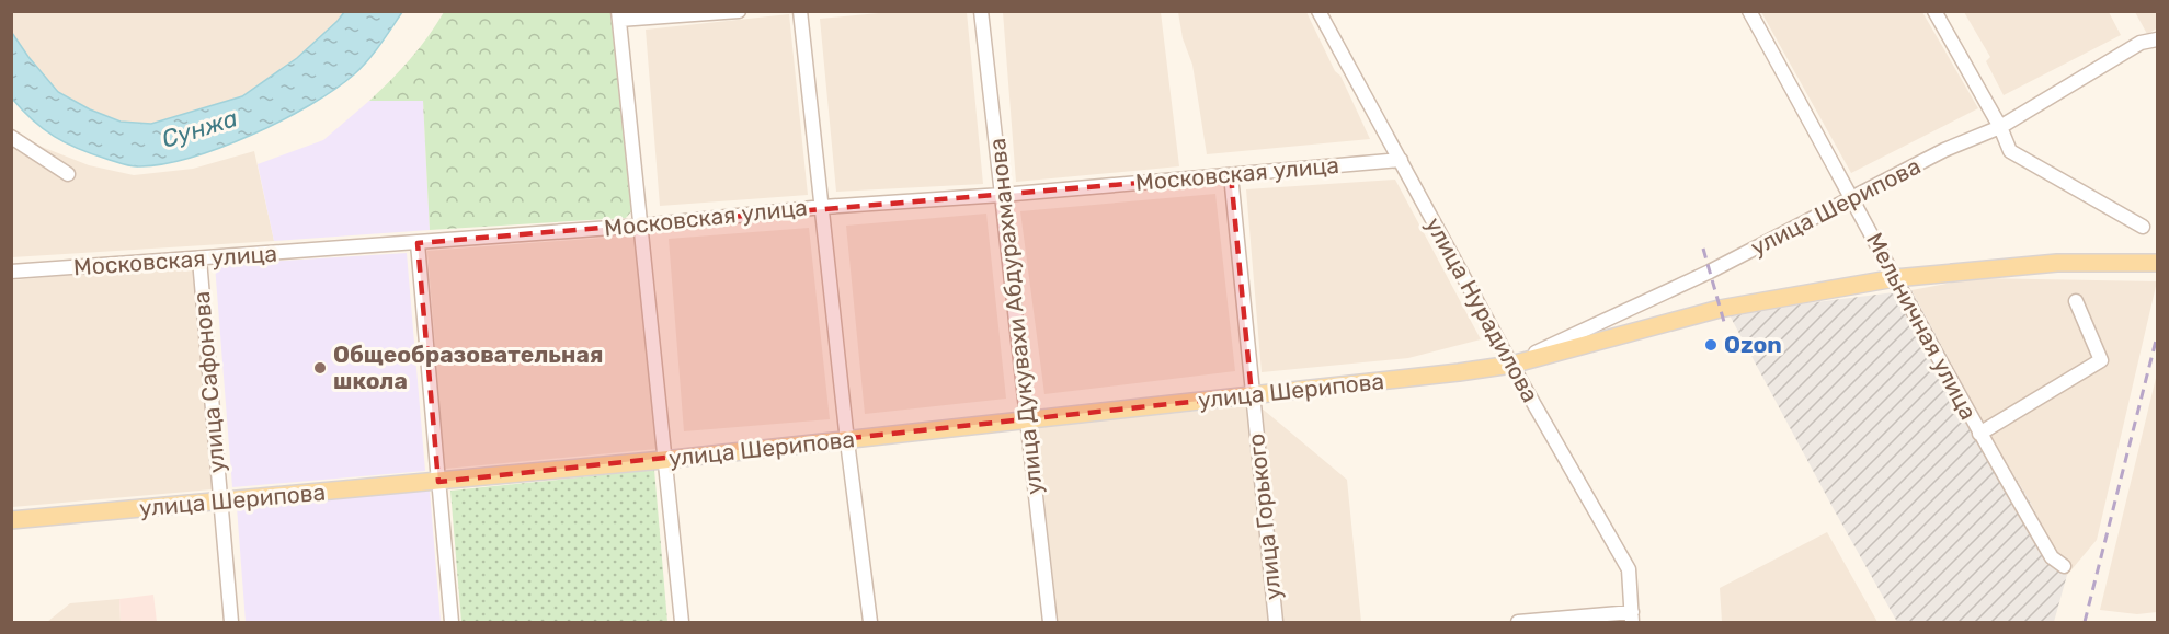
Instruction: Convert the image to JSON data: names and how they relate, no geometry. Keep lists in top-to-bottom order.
{
  "streets": {
    "main road": ["улица Шерипова"],
    "street": [
      "Московская улица",
      "улица Нурадилова",
      "улица Дукувахи Абдурахманова",
      "Мельничная улица",
      "улица Сафонова",
      "улица Горького"
    ]
  },
  "crossings": [
    ["Московская улица", "улица Нурадилова"],
    ["Московская улица", "улица Дукувахи Абдурахманова"],
    ["Московская улица", "улица Сафонова"],
    ["Московская улица", "улица Горького"],
    ["улица Шерипова", "улица Нурадилова"],
    ["улица Шерипова", "улица Дукувахи Абдурахманова"],
    ["улица Шерипова", "Мельничная улица"],
    ["улица Шерипова", "улица Сафонова"],
    ["улица Шерипова", "улица Горького"]
  ],
  "water": ["Сунжа"],
  "places": ["Ozon", "Общеобразовательная школа"]
}
